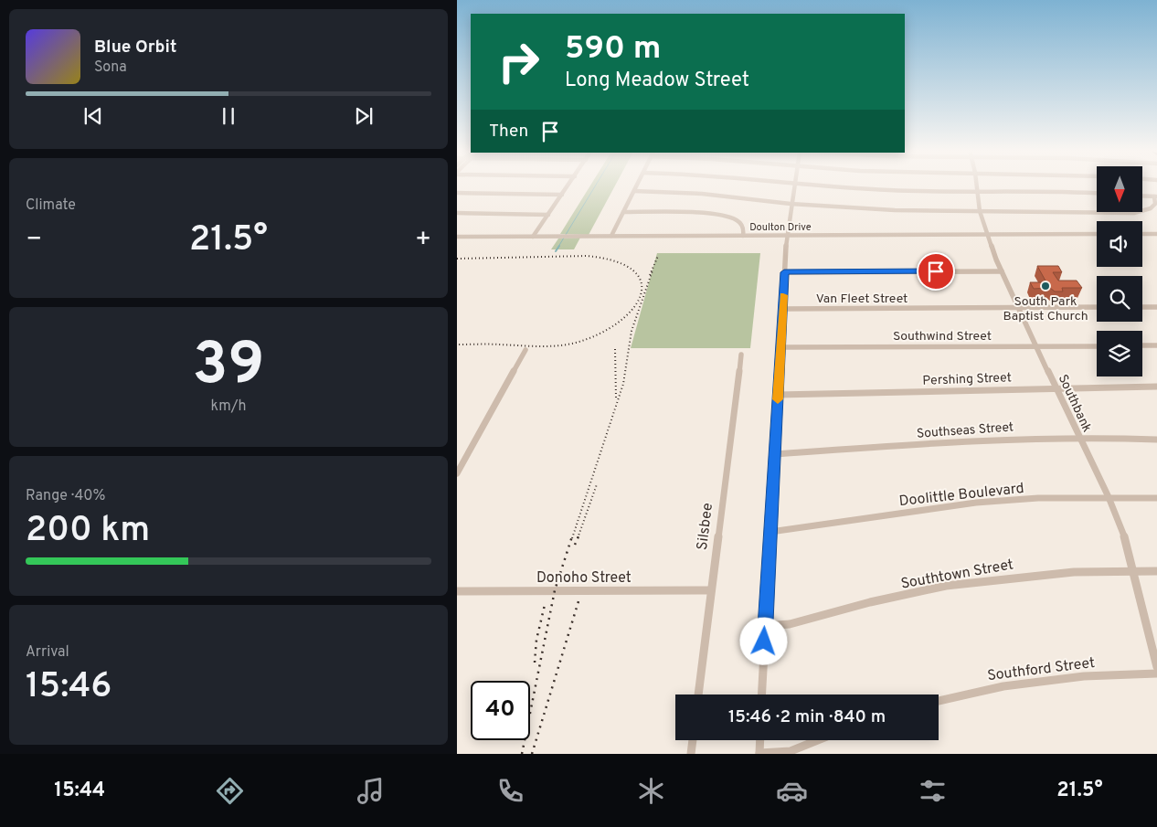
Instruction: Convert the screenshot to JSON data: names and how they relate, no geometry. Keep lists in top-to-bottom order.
{
  "streets": {
    "street": [
      "Doulton Drive",
      "Van Fleet Street",
      "Southwind Street",
      "Pershing Street",
      "Southbank",
      "Southseas Street",
      "Doolittle Boulevard",
      "Silsbee",
      "Southtown Street",
      "Donoho Street",
      "Southford Street"
    ]
  },
  "crossings": [
    ["Doulton Drive", "Southbank"],
    ["Van Fleet Street", "Southbank"],
    ["Southwind Street", "Southbank"],
    ["Pershing Street", "Southbank"],
    ["Southbank", "Southseas Street"],
    ["Southbank", "Doolittle Boulevard"],
    ["Southbank", "Southtown Street"],
    ["Silsbee", "Donoho Street"]
  ],
  "places": ["South Park Baptist Church"],
  "north": "bottom",
  "page": {
    "turn": ["590 m", "Long Meadow Street"],
    "song": ["Blue Orbit", "Sona"],
    "then": "Then",
    "tile": [
      "Climate",
      ["39", "km/h"],
      ["Range · 40%", "200 km"],
      ["Arrival", "15:46"]
    ],
    "heat": ["−", "21.5°", "+"],
    "limit": "40",
    "trip": "15:46 · 2 min · 840 m",
    "tabs": ["15:44", "21.5°"]
  }
}
